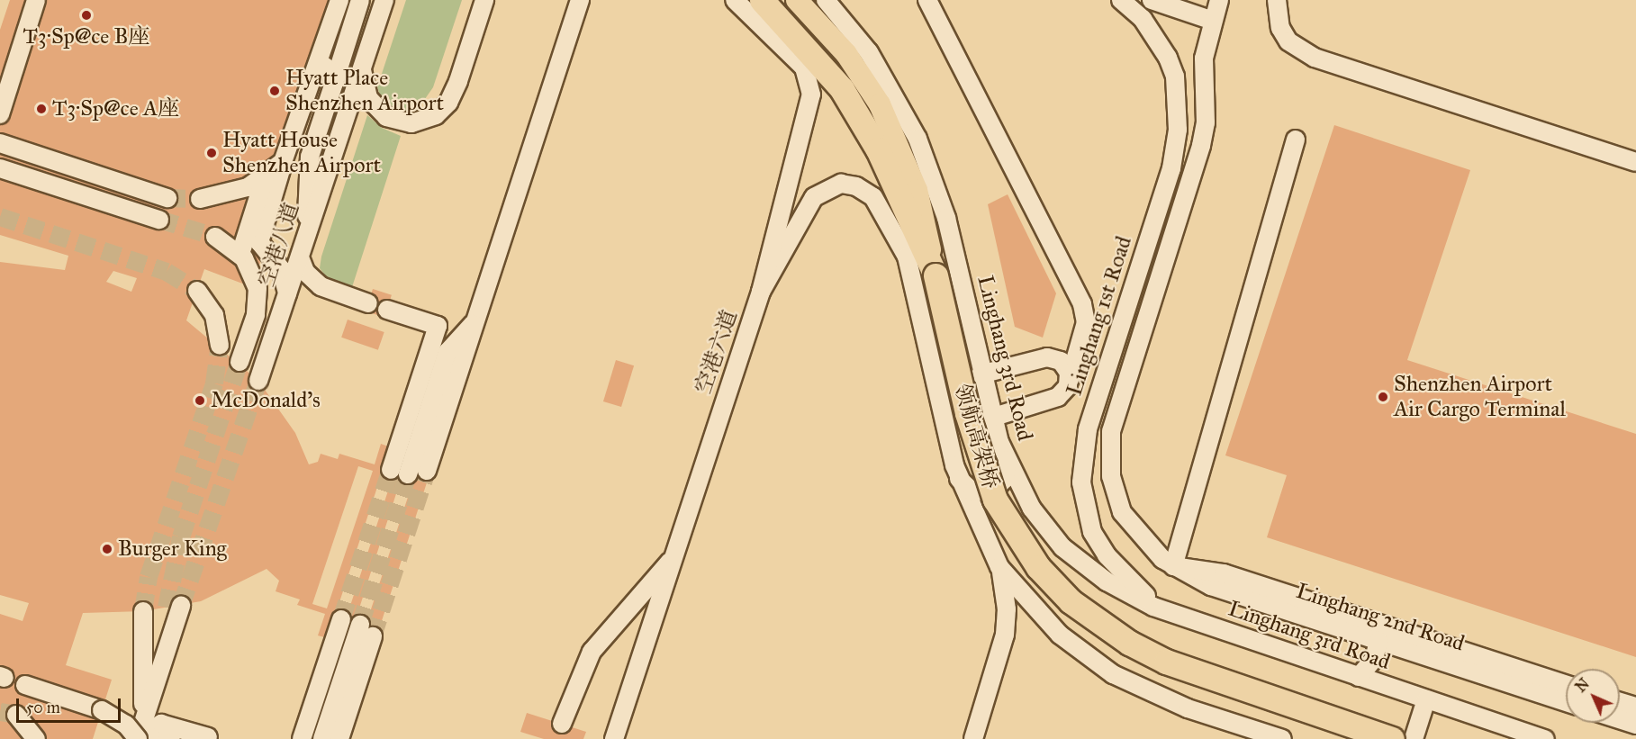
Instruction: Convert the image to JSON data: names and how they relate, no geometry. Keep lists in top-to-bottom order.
{
  "streets": {
    "highway": ["领航高架桥"],
    "street": [
      "空港八道",
      "Linghang 1st Road",
      "空港六道",
      "Linghang 3rd Road",
      "Linghang 2nd Road"
    ]
  },
  "crossings": [
    ["Linghang 1st Road", "Linghang 3rd Road"]
  ],
  "places": [
    "T3·Sp@ce B座",
    "Hyatt Place Shenzhen Airport",
    "T3·Sp@ce A座",
    "Hyatt House Shenzhen Airport",
    "Shenzhen Airport Air Cargo Terminal",
    "McDonald's",
    "Burger King"
  ],
  "scale_bar": "50 m",
  "north": "top left"
}
